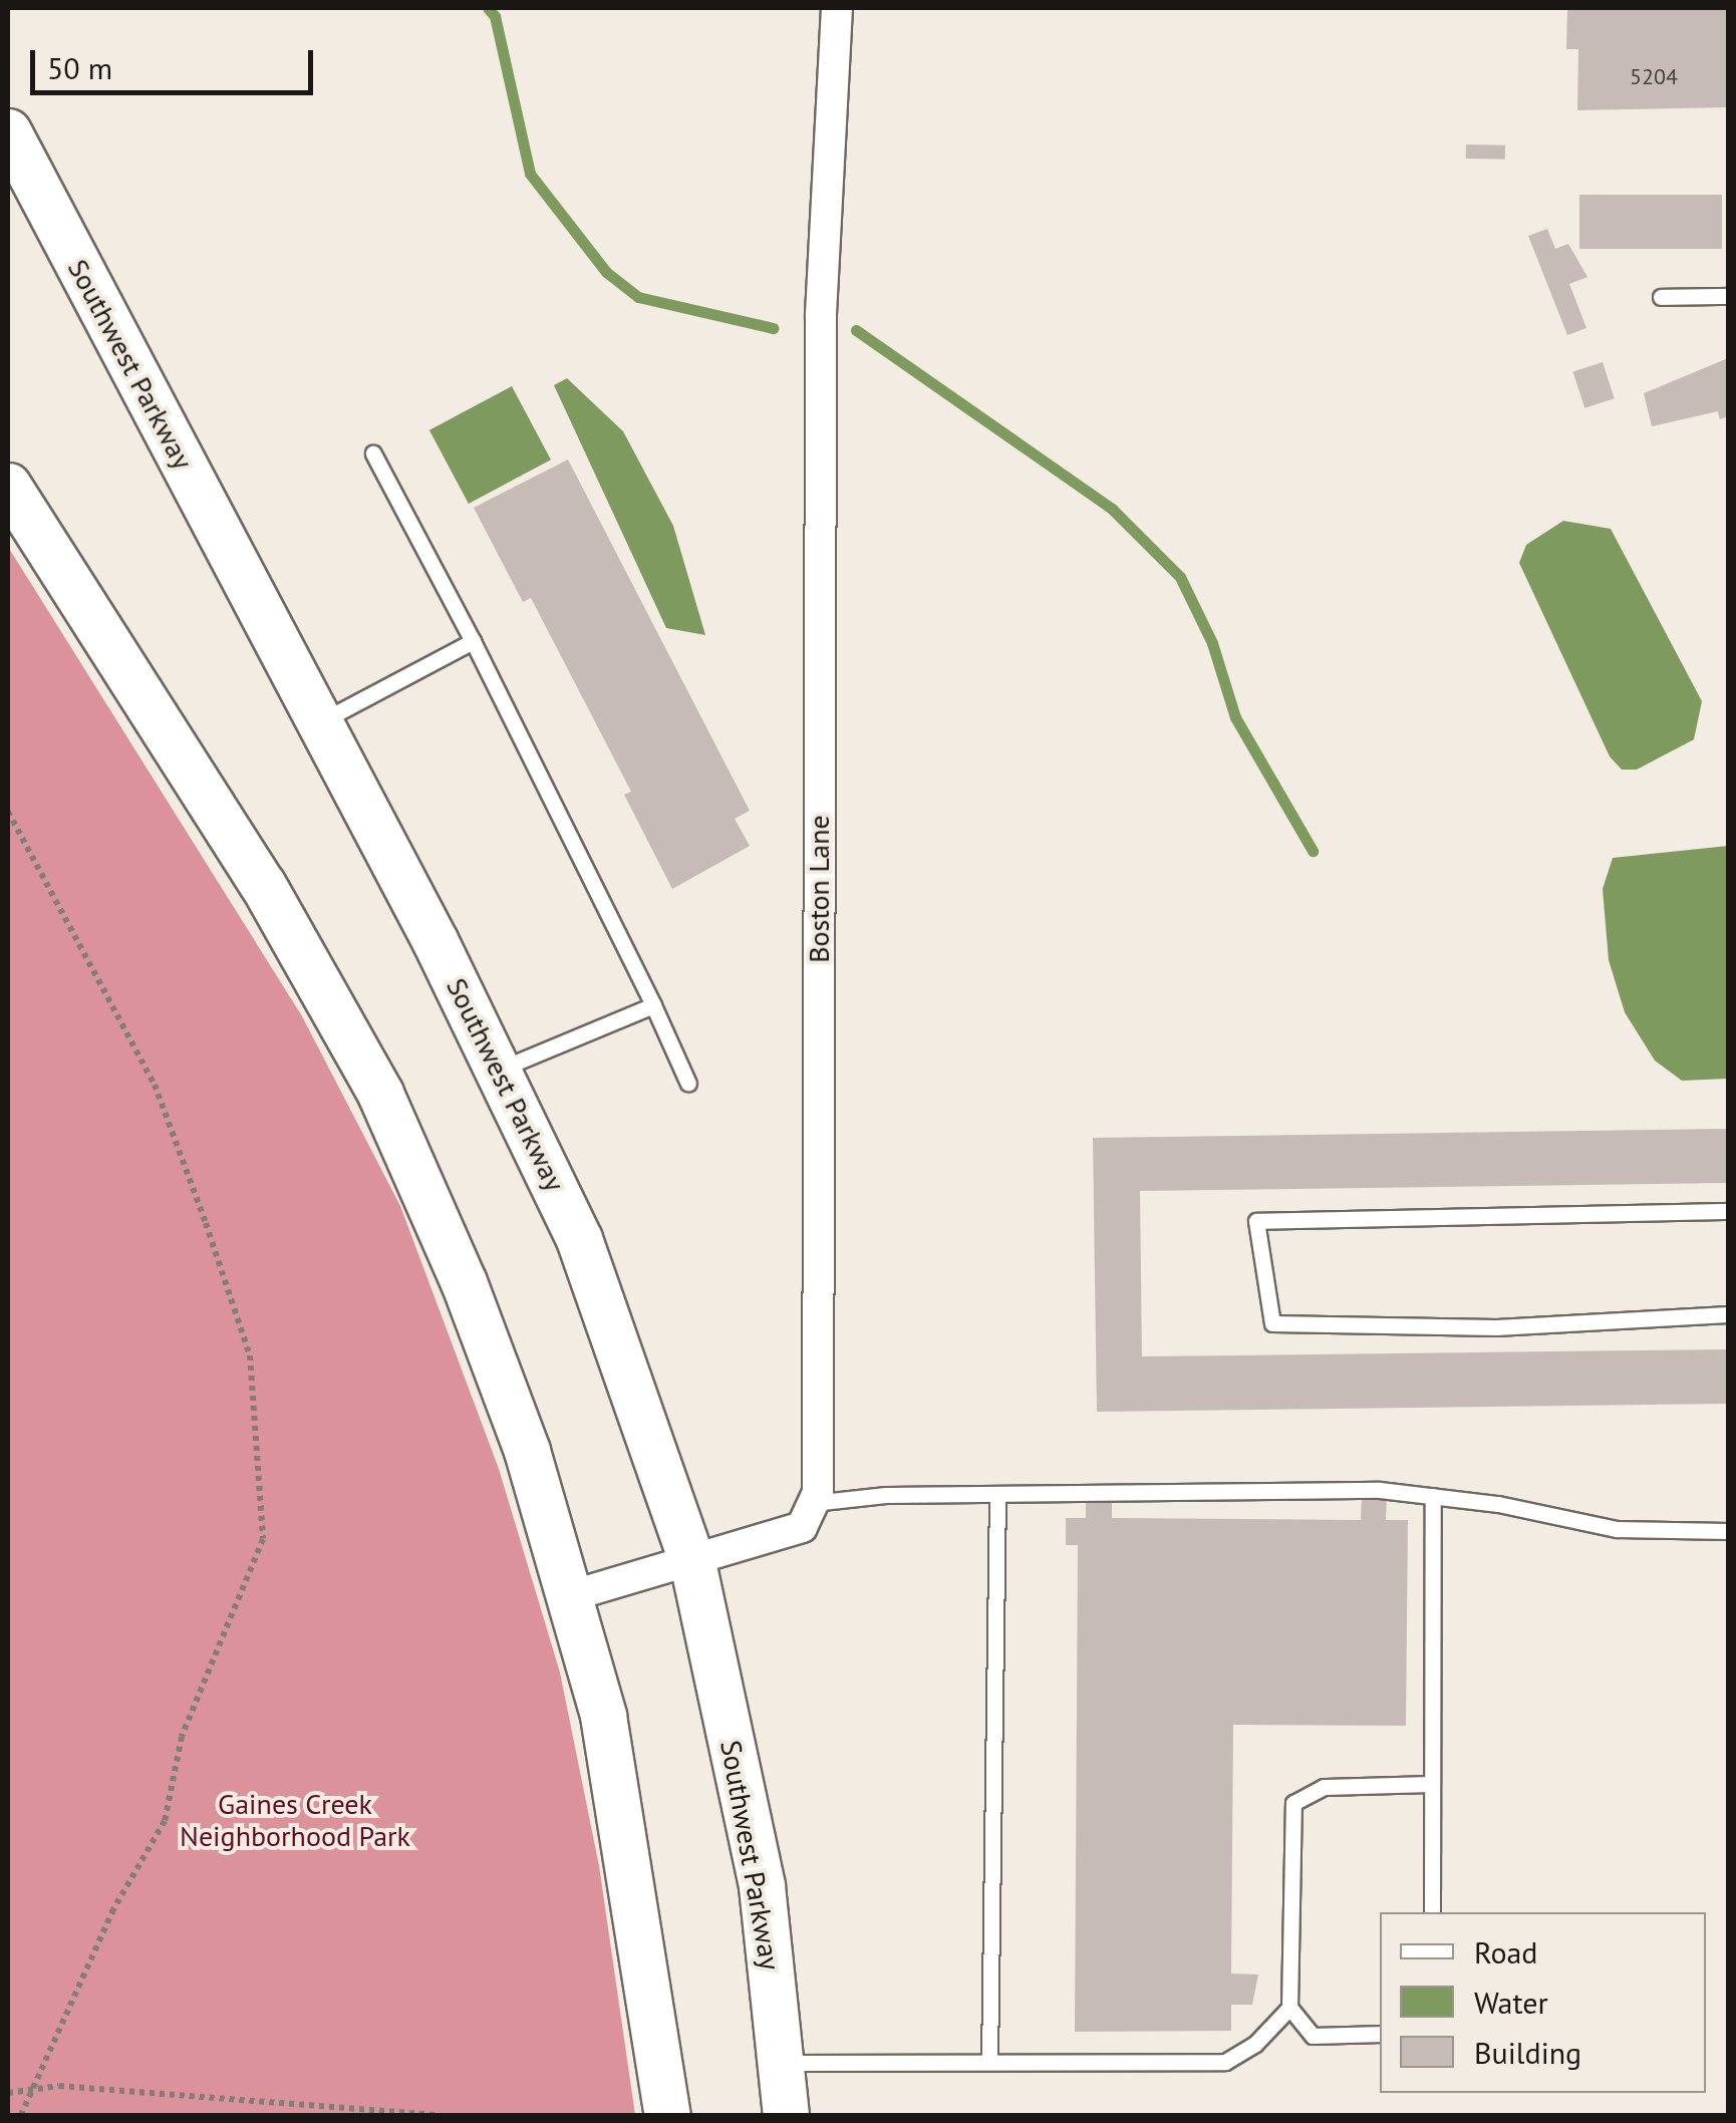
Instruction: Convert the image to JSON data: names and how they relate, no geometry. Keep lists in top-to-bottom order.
{
  "streets": {
    "main road": ["Southwest Parkway"],
    "street": ["Boston Lane"]
  },
  "parks": ["Gaines Creek Neighborhood Park"],
  "house_numbers": ["5204"],
  "legend": ["Road", "Water", "Building"],
  "scale_bar": "50 m"
}
